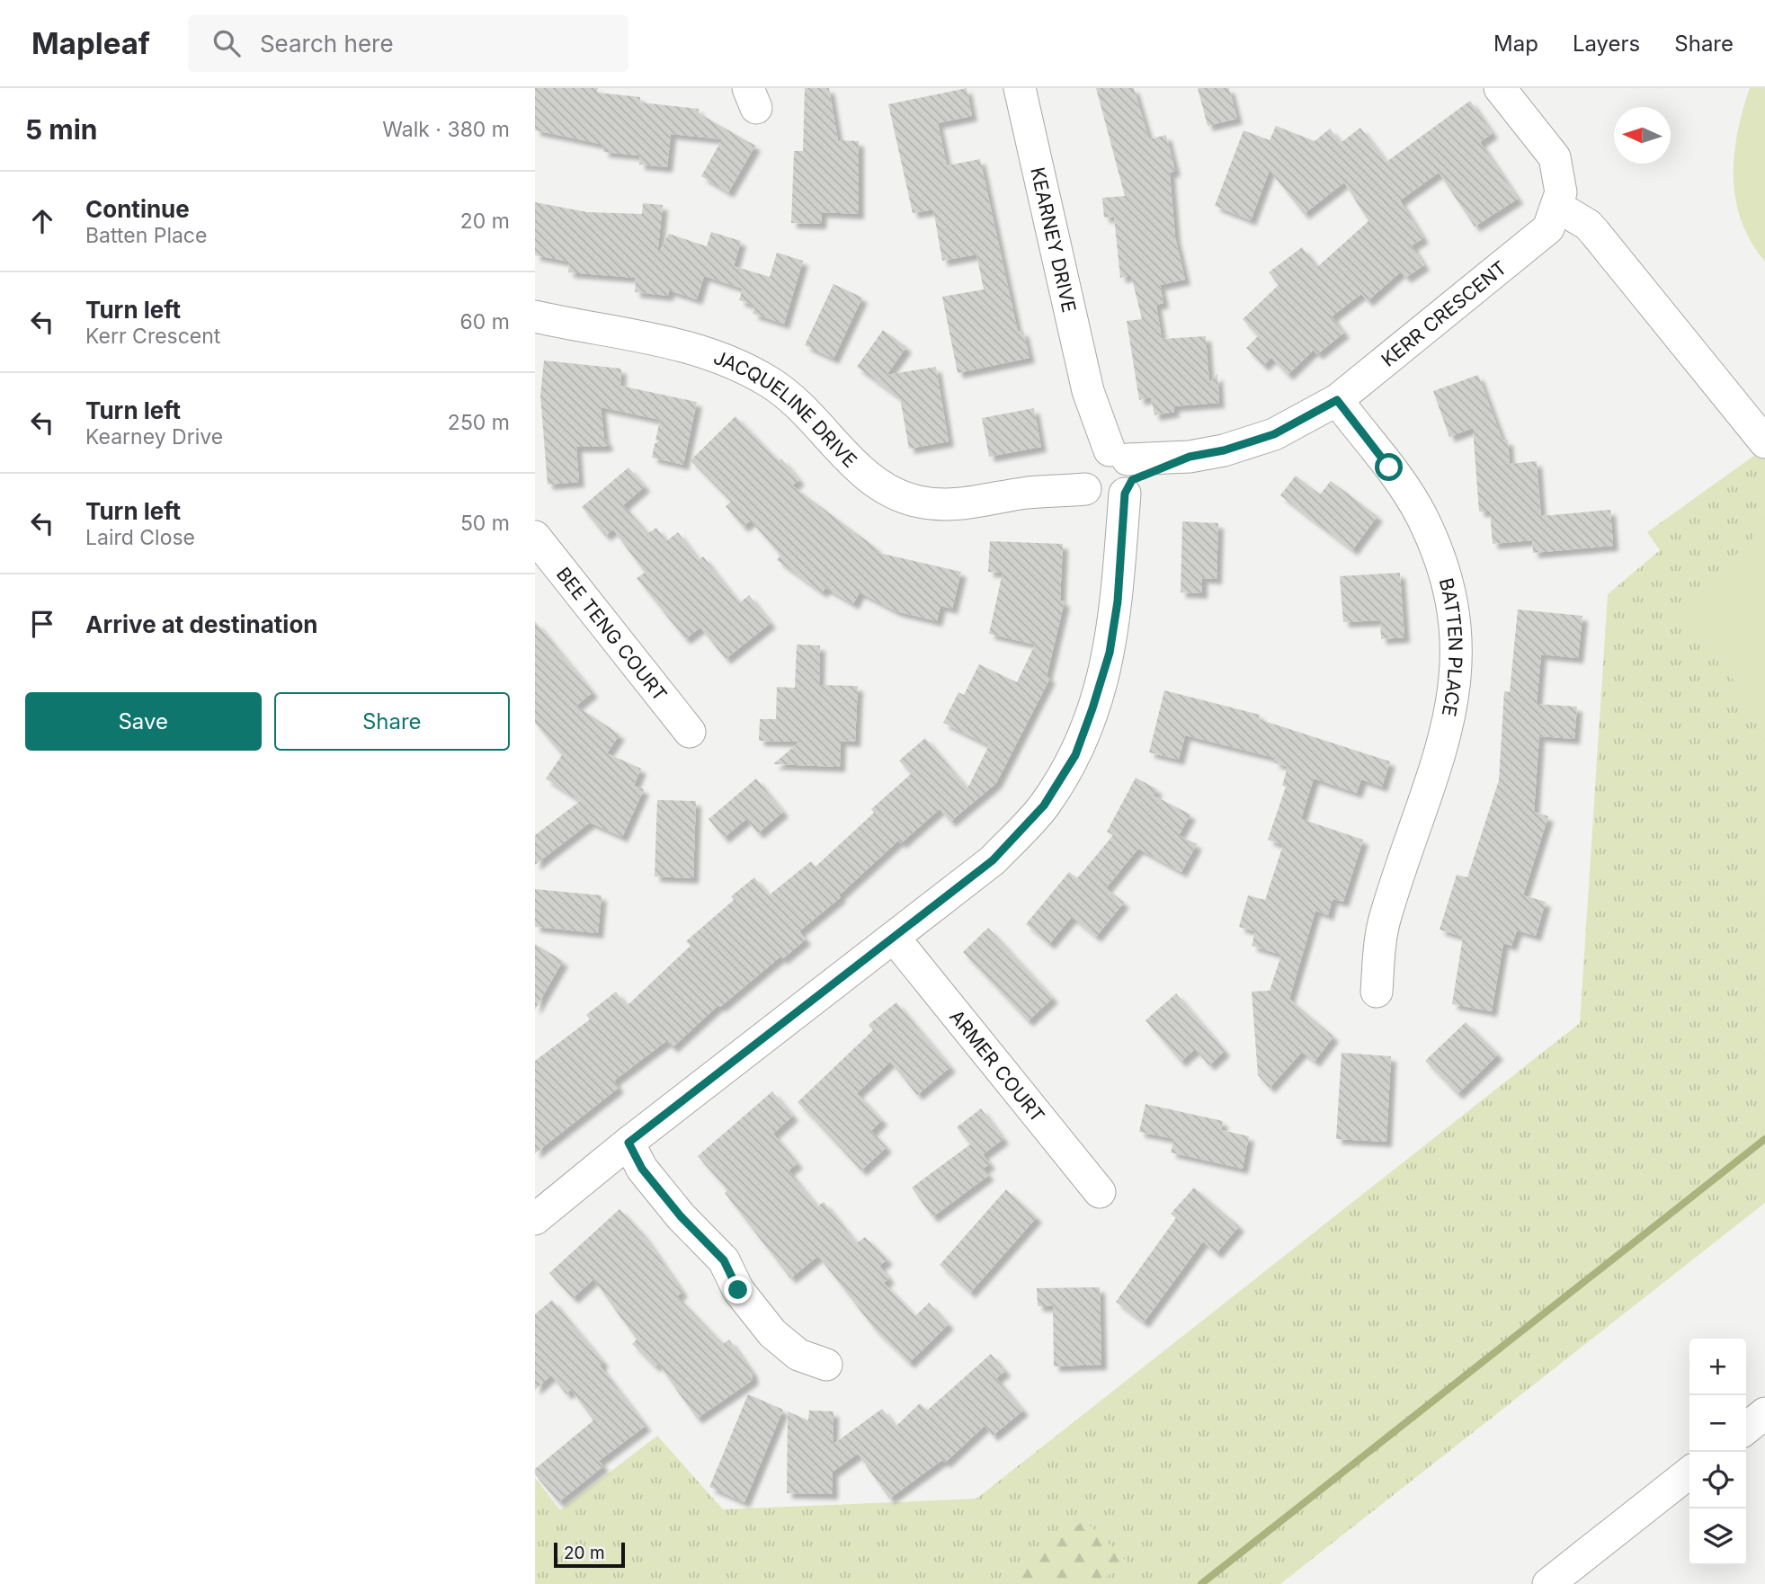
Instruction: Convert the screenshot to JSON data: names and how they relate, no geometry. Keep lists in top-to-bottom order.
{
  "streets": {
    "street": [
      "KEARNEY DRIVE",
      "KERR CRESCENT",
      "JACQUELINE DRIVE",
      "BEE TENG COURT",
      "BATTEN PLACE",
      "ARMER COURT"
    ]
  },
  "crossings": [
    ["KEARNEY DRIVE", "KERR CRESCENT"],
    ["KEARNEY DRIVE", "JACQUELINE DRIVE"],
    ["KEARNEY DRIVE", "ARMER COURT"],
    ["KERR CRESCENT", "JACQUELINE DRIVE"],
    ["KERR CRESCENT", "BATTEN PLACE"]
  ],
  "scale_bar": "20 m",
  "north": "left",
  "page": {
    "header": "Mapleaf",
    "search": "Search here",
    "nav": ["Map", "Layers", "Share"],
    "heading": ["5 min", "Walk · 380 m"],
    "list": [
      ["Continue", "Batten Place", "20 m"],
      ["Turn left", "Kerr Crescent", "60 m"],
      ["Turn left", "Kearney Drive", "250 m"],
      ["Turn left", "Laird Close", "50 m"],
      "Arrive at destination"
    ],
    "buttons": ["Save", "Share"],
    "map_buttons": ["+", "−"],
    "scale": "20 m"
  }
}
